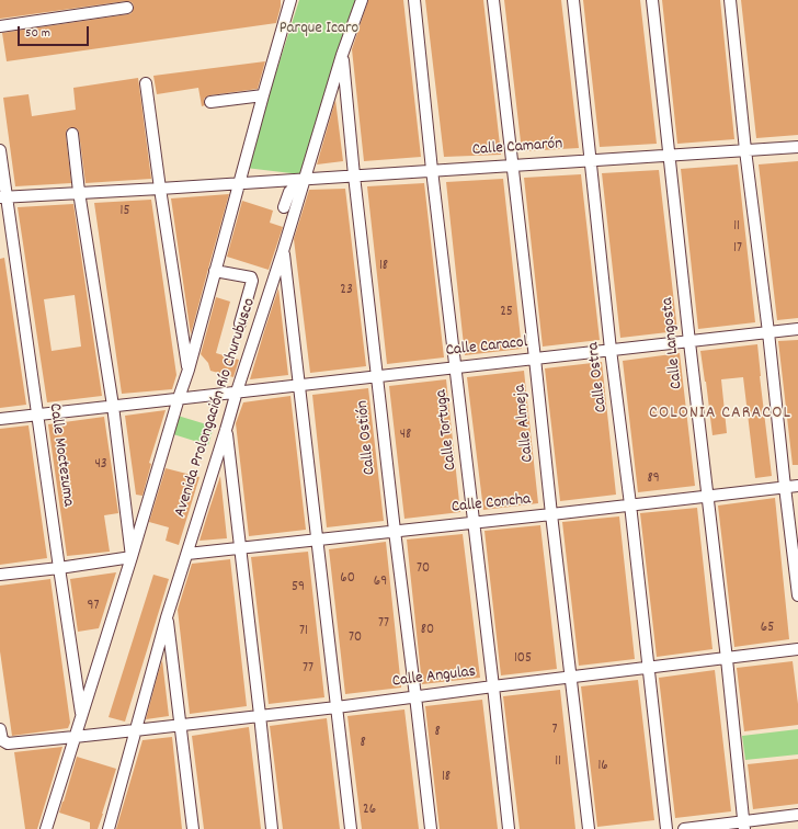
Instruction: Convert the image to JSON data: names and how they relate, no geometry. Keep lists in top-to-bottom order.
{
  "streets": {
    "street": [
      "Calle Camarón",
      "Calle Langosta",
      "Calle Caracol",
      "Calle Ostra",
      "Avenida Prolongación Río Churubusco",
      "Calle Almeja",
      "Calle Tortuga",
      "Calle Ostión",
      "Calle Moctezuma",
      "Calle Concha",
      "Calle Angulas"
    ]
  },
  "crossings": [
    ["Calle Camarón", "Calle Langosta"],
    ["Calle Camarón", "Calle Ostra"],
    ["Calle Camarón", "Avenida Prolongación Río Churubusco"],
    ["Calle Camarón", "Calle Almeja"],
    ["Calle Camarón", "Calle Tortuga"],
    ["Calle Camarón", "Calle Ostión"],
    ["Calle Camarón", "Calle Moctezuma"],
    ["Calle Langosta", "Calle Caracol"],
    ["Calle Langosta", "Calle Concha"],
    ["Calle Langosta", "Calle Angulas"],
    ["Calle Caracol", "Calle Ostra"],
    ["Calle Caracol", "Avenida Prolongación Río Churubusco"],
    ["Calle Caracol", "Calle Almeja"],
    ["Calle Caracol", "Calle Tortuga"],
    ["Calle Caracol", "Calle Ostión"],
    ["Calle Caracol", "Calle Moctezuma"],
    ["Calle Ostra", "Calle Concha"],
    ["Calle Ostra", "Calle Angulas"],
    ["Avenida Prolongación Río Churubusco", "Calle Ostión"],
    ["Avenida Prolongación Río Churubusco", "Calle Concha"],
    ["Avenida Prolongación Río Churubusco", "Calle Angulas"],
    ["Calle Almeja", "Calle Concha"],
    ["Calle Almeja", "Calle Angulas"],
    ["Calle Tortuga", "Calle Concha"],
    ["Calle Tortuga", "Calle Angulas"],
    ["Calle Ostión", "Calle Concha"],
    ["Calle Ostión", "Calle Angulas"]
  ],
  "districts": ["COLONIA CARACOL"],
  "parks": ["Parque Icaro"],
  "house_numbers": [
    "15",
    "11",
    "17",
    "18",
    "23",
    "25",
    "48",
    "43",
    "89",
    "70",
    "60",
    "69",
    "59",
    "97",
    "77",
    "65",
    "80",
    "71",
    "70",
    "105",
    "77",
    "7",
    "8",
    "8",
    "11",
    "16",
    "18",
    "26"
  ],
  "scale_bar": "50 m"
}
